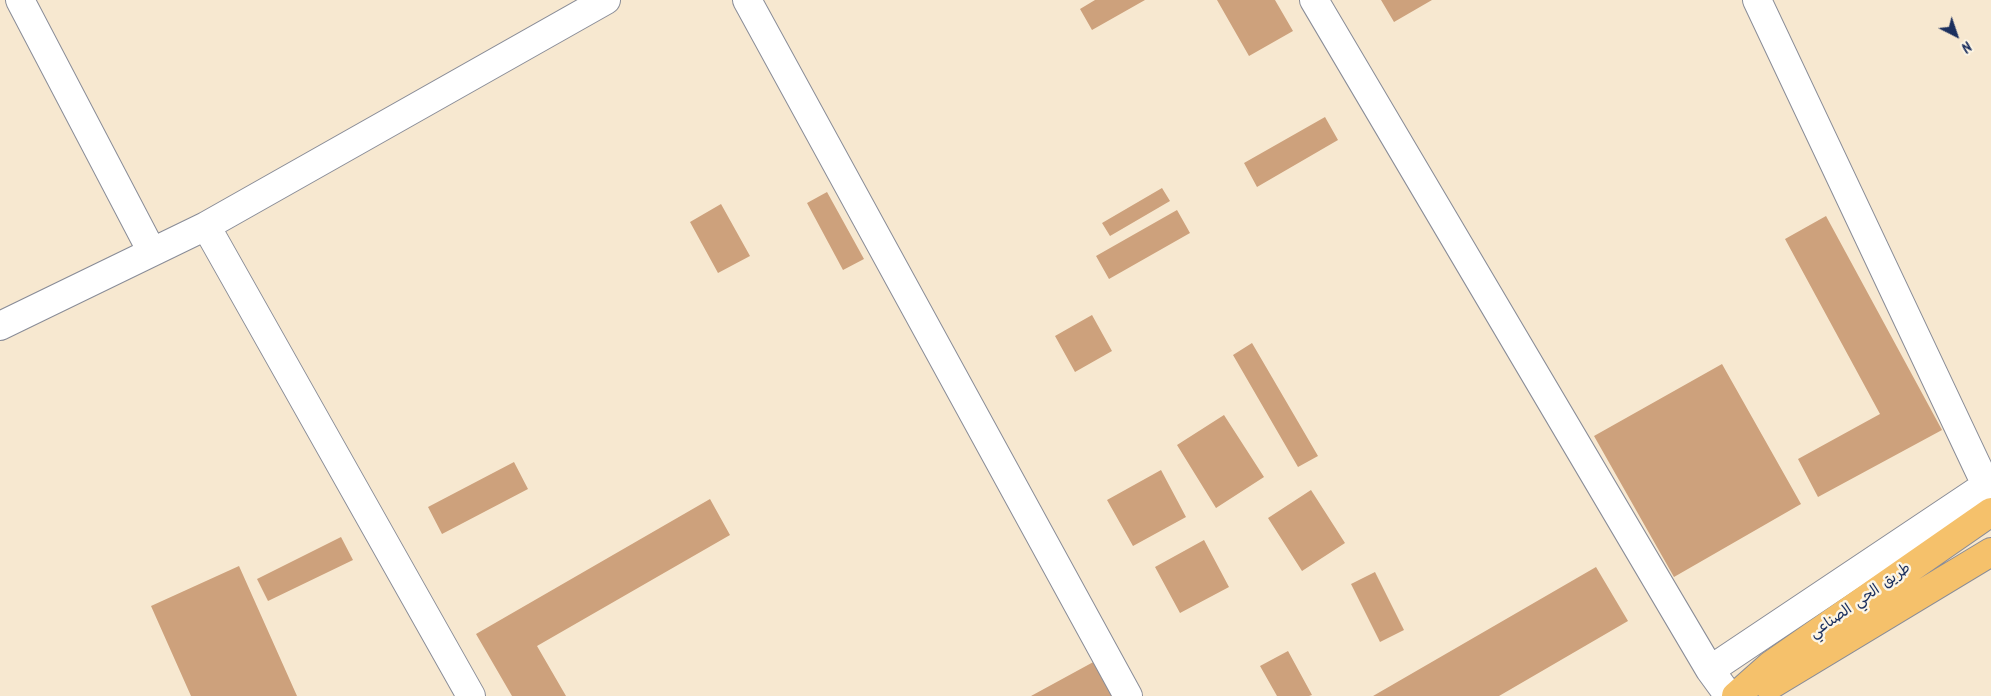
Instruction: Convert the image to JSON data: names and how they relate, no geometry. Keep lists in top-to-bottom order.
{
  "streets": {
    "highway": ["طريق الحي الصناعي"]
  },
  "north": "bottom right"
}
